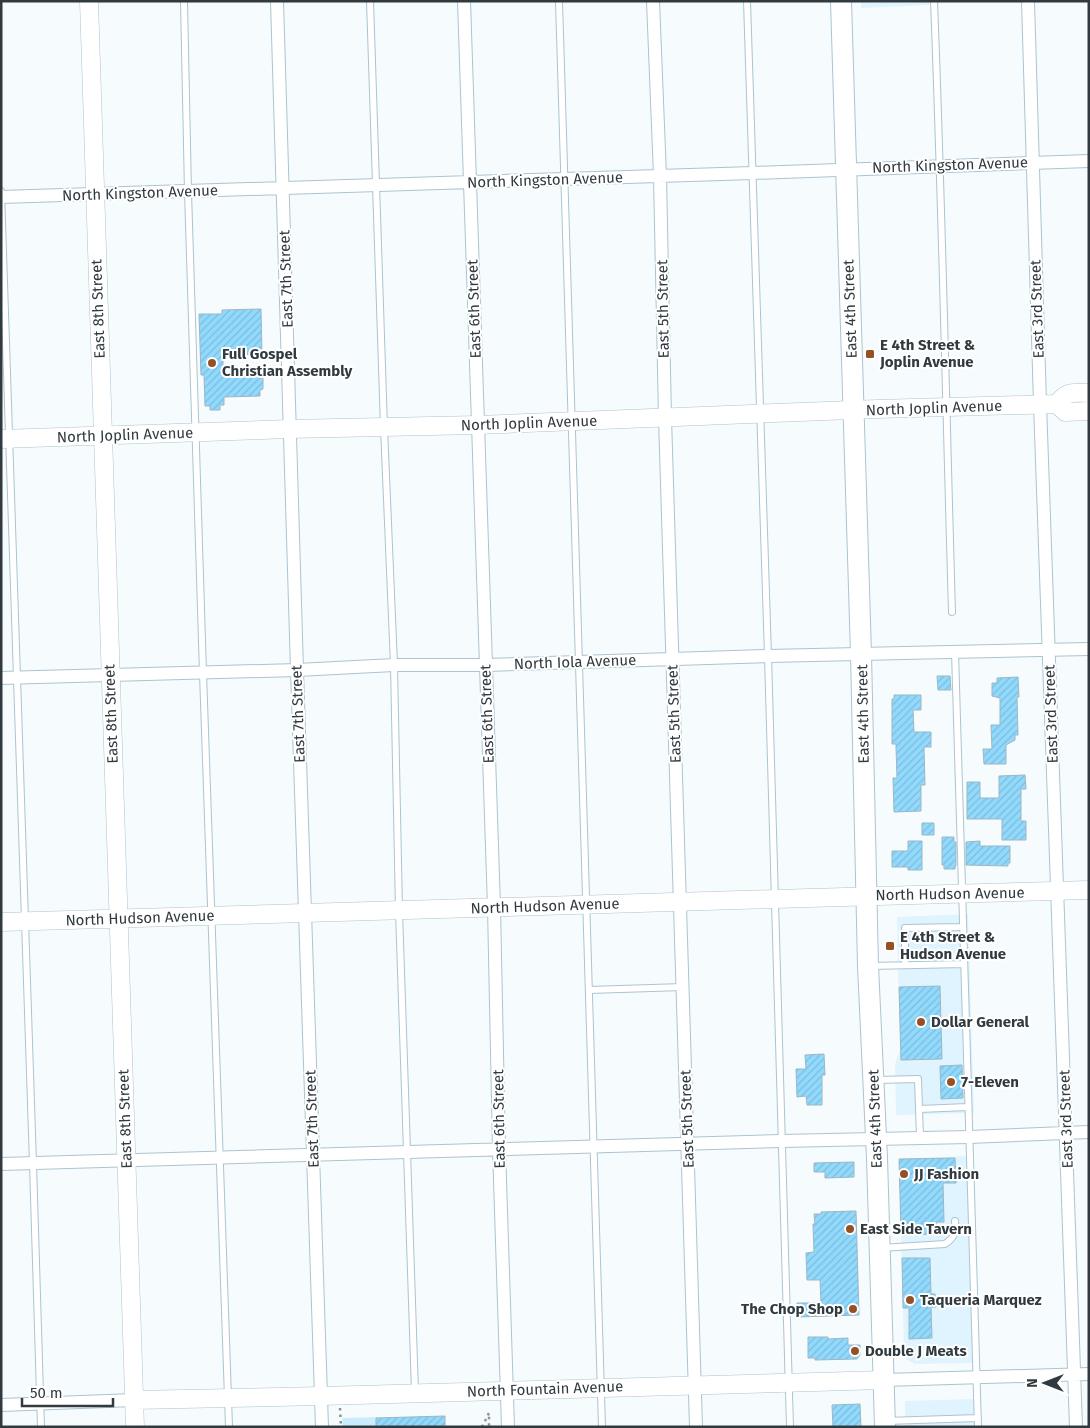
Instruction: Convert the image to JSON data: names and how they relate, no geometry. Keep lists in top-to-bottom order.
{
  "streets": {
    "main road": ["East 4th Street"],
    "street": [
      "North Kingston Avenue",
      "East 7th Street",
      "East 8th Street",
      "East 6th Street",
      "East 5th Street",
      "East 3rd Street",
      "North Joplin Avenue",
      "North Iola Avenue",
      "North Hudson Avenue",
      "North Fountain Avenue"
    ]
  },
  "crossings": [
    ["North Kingston Avenue", "East 7th Street"],
    ["North Kingston Avenue", "East 8th Street"],
    ["North Kingston Avenue", "East 6th Street"],
    ["North Kingston Avenue", "East 5th Street"],
    ["North Kingston Avenue", "East 4th Street"],
    ["North Kingston Avenue", "East 3rd Street"],
    ["East 7th Street", "North Joplin Avenue"],
    ["East 7th Street", "North Iola Avenue"],
    ["East 7th Street", "North Hudson Avenue"],
    ["East 7th Street", "North Fountain Avenue"],
    ["East 8th Street", "North Joplin Avenue"],
    ["East 8th Street", "North Iola Avenue"],
    ["East 8th Street", "North Hudson Avenue"],
    ["East 8th Street", "North Fountain Avenue"],
    ["East 6th Street", "North Joplin Avenue"],
    ["East 6th Street", "North Iola Avenue"],
    ["East 6th Street", "North Hudson Avenue"],
    ["East 6th Street", "North Fountain Avenue"],
    ["East 5th Street", "North Joplin Avenue"],
    ["East 5th Street", "North Iola Avenue"],
    ["East 5th Street", "North Hudson Avenue"],
    ["East 5th Street", "North Fountain Avenue"],
    ["East 4th Street", "North Joplin Avenue"],
    ["East 4th Street", "North Iola Avenue"],
    ["East 4th Street", "North Hudson Avenue"],
    ["East 4th Street", "North Fountain Avenue"],
    ["East 3rd Street", "North Joplin Avenue"],
    ["East 3rd Street", "North Iola Avenue"],
    ["East 3rd Street", "North Hudson Avenue"],
    ["East 3rd Street", "North Fountain Avenue"]
  ],
  "places": {
    "transit": ["E 4th Street & Joplin Avenue", "E 4th Street & Hudson Avenue"],
    "other": [
      "Full Gospel Christian Assembly",
      "Dollar General",
      "7-Eleven",
      "JJ Fashion",
      "East Side Tavern",
      "Taqueria Marquez",
      "The Chop Shop",
      "Double J Meats"
    ]
  },
  "scale_bar": "50 m",
  "north": "left"
}
